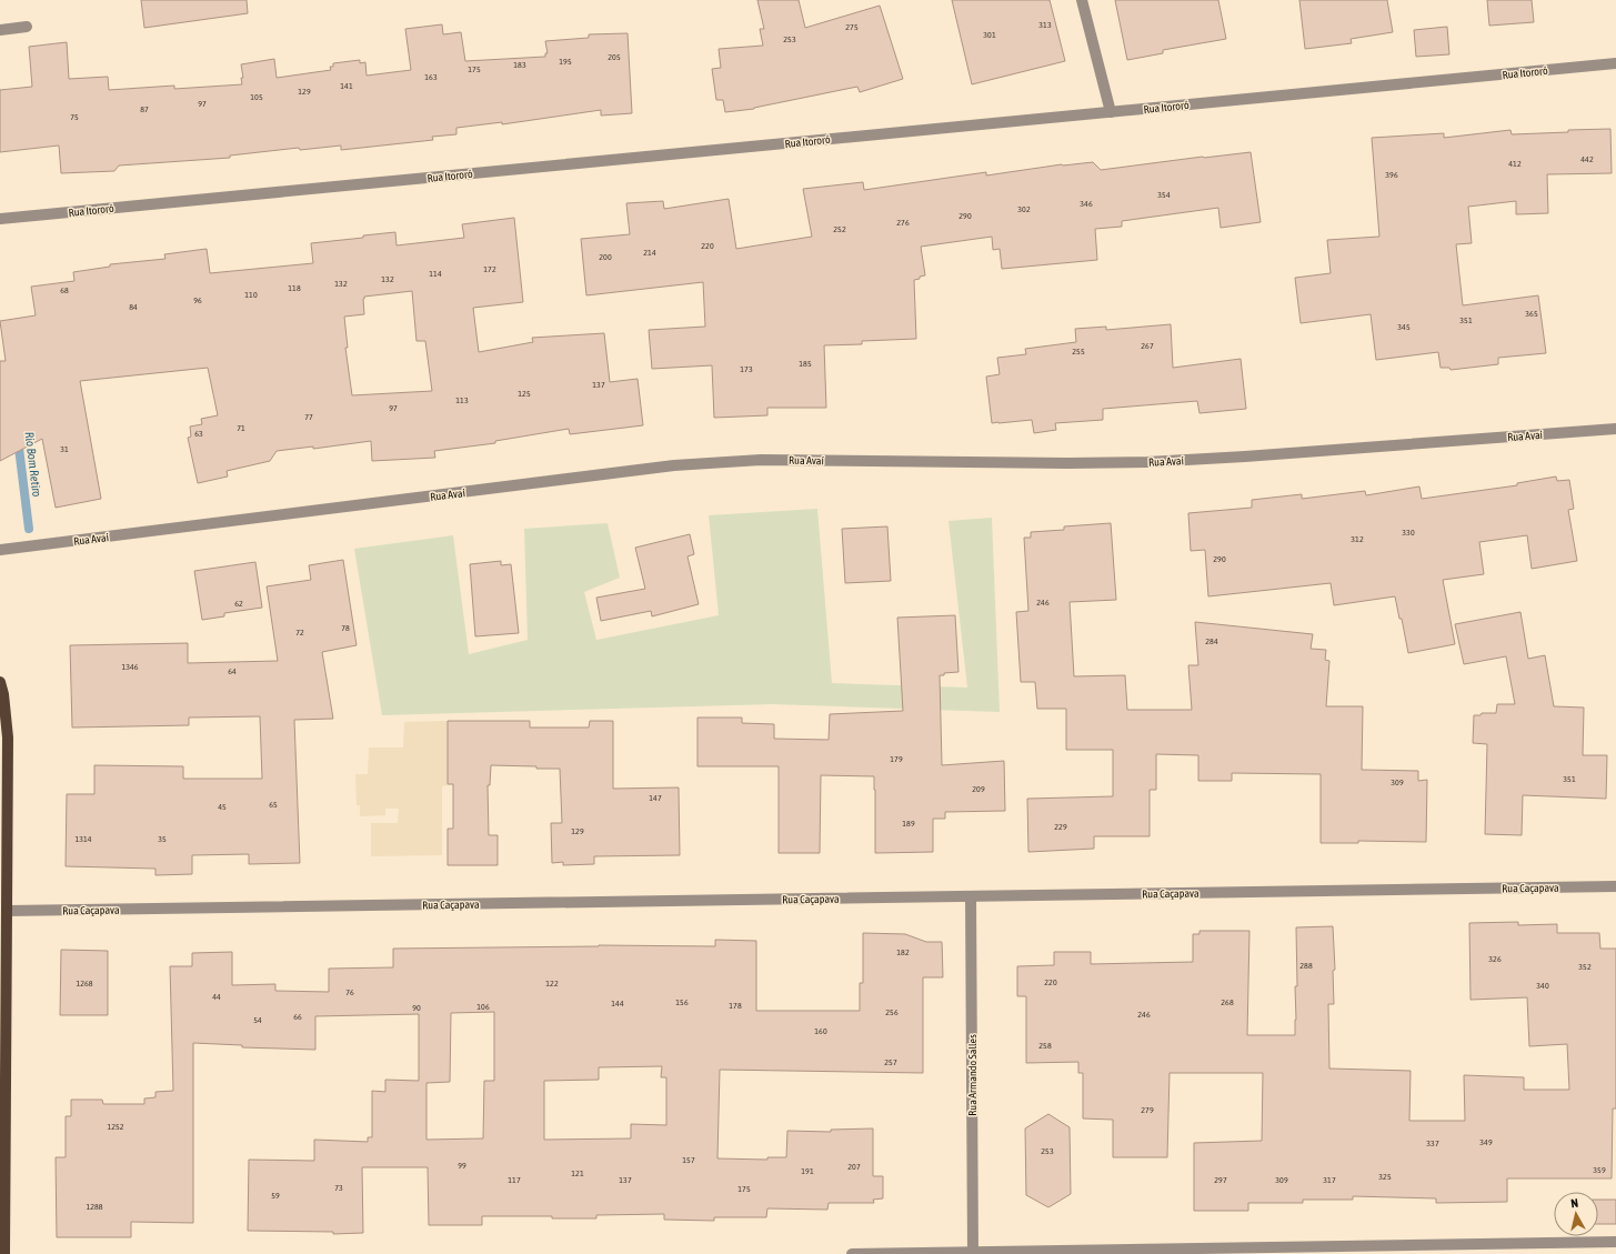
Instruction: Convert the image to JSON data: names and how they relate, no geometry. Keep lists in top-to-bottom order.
{
  "streets": {
    "street": [
      "Rua Itororó",
      "Rua Avaí",
      "Rua Caçapava",
      "Rua Armando Salles"
    ]
  },
  "crossings": [
    ["Rua Caçapava", "Rua Armando Salles"]
  ],
  "water": ["Rio Bom Retiro"],
  "house_numbers": [
    "313",
    "275",
    "301",
    "253",
    "205",
    "195",
    "183",
    "175",
    "163",
    "141",
    "129",
    "105",
    "97",
    "87",
    "75",
    "442",
    "412",
    "396",
    "354",
    "346",
    "302",
    "290",
    "276",
    "252",
    "220",
    "214",
    "200",
    "172",
    "114",
    "132",
    "132",
    "118",
    "68",
    "110",
    "96",
    "84",
    "365",
    "351",
    "345",
    "267",
    "255",
    "185",
    "173",
    "137",
    "125",
    "113",
    "97",
    "77",
    "71",
    "63",
    "31",
    "330",
    "312",
    "290",
    "246",
    "62",
    "78",
    "72",
    "284",
    "1346",
    "64",
    "179",
    "351",
    "309",
    "209",
    "147",
    "65",
    "45",
    "189",
    "229",
    "129",
    "1314",
    "35",
    "182",
    "326",
    "288",
    "352",
    "220",
    "1268",
    "122",
    "340",
    "76",
    "44",
    "156",
    "268",
    "144",
    "178",
    "106",
    "90",
    "256",
    "246",
    "66",
    "54",
    "160",
    "258",
    "257",
    "279",
    "1252",
    "349",
    "337",
    "253",
    "157",
    "99",
    "207",
    "359",
    "191",
    "121",
    "325",
    "117",
    "137",
    "297",
    "309",
    "317",
    "73",
    "175",
    "59",
    "1288"
  ],
  "north": "top"
}
